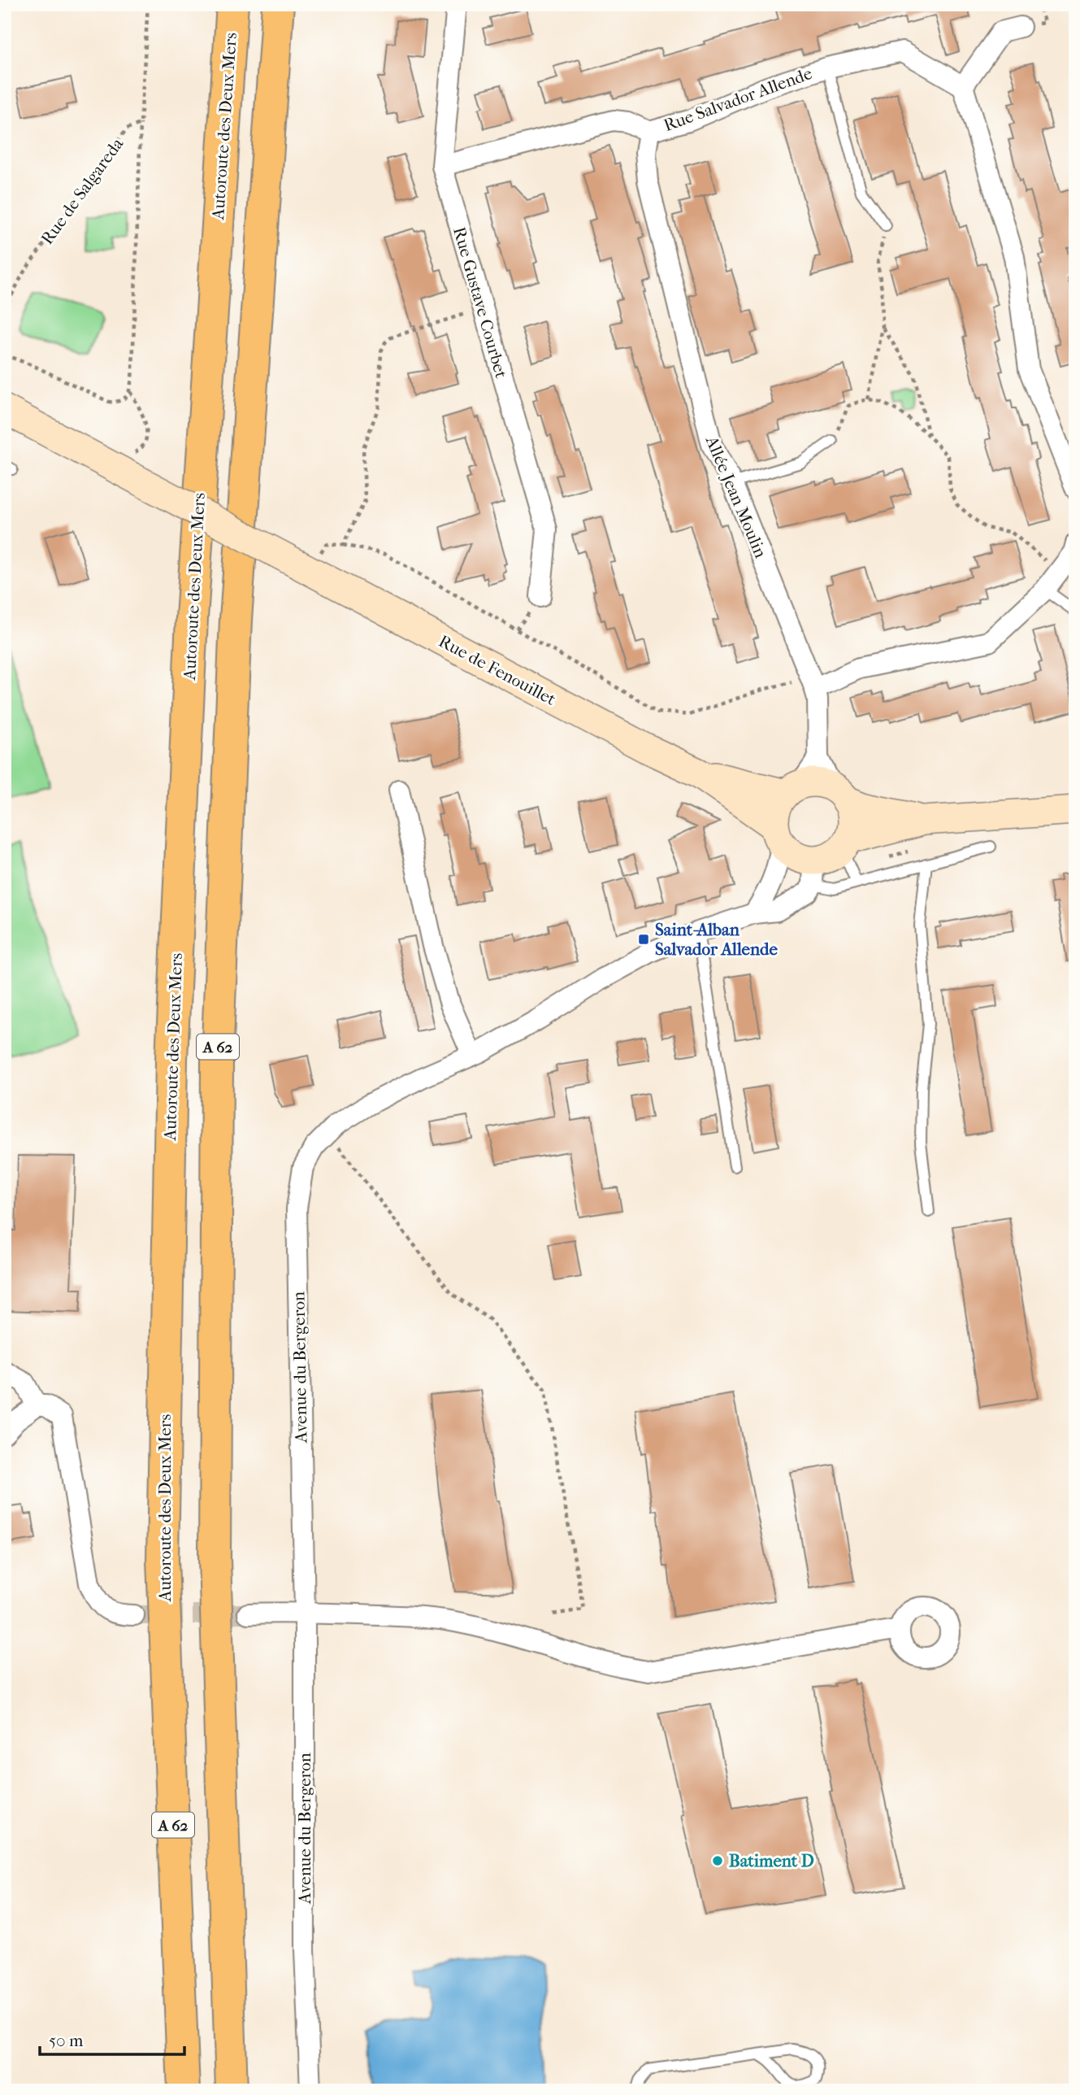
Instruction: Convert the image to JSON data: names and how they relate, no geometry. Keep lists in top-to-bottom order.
{
  "streets": {
    "highway": ["Autoroute des Deux Mers", "A 62"],
    "main road": ["Rue de Fenouillet"],
    "street": [
      "Rue Salvador Allende",
      "Rue Gustave Courbet",
      "Allée Jean Moulin",
      "Avenue du Bergeron"
    ],
    "path": ["Rue de Salgareda"]
  },
  "crossings": [
    ["Rue Salvador Allende", "Rue Gustave Courbet"],
    ["Rue Salvador Allende", "Allée Jean Moulin"],
    ["Allée Jean Moulin", "Rue de Fenouillet"],
    ["Allée Jean Moulin", "Avenue du Bergeron"],
    ["Rue de Fenouillet", "Avenue du Bergeron"]
  ],
  "places": {
    "transit": ["Saint-Alban Salvador Allende"],
    "other": ["Batiment D"]
  },
  "scale_bar": "50 m"
}
